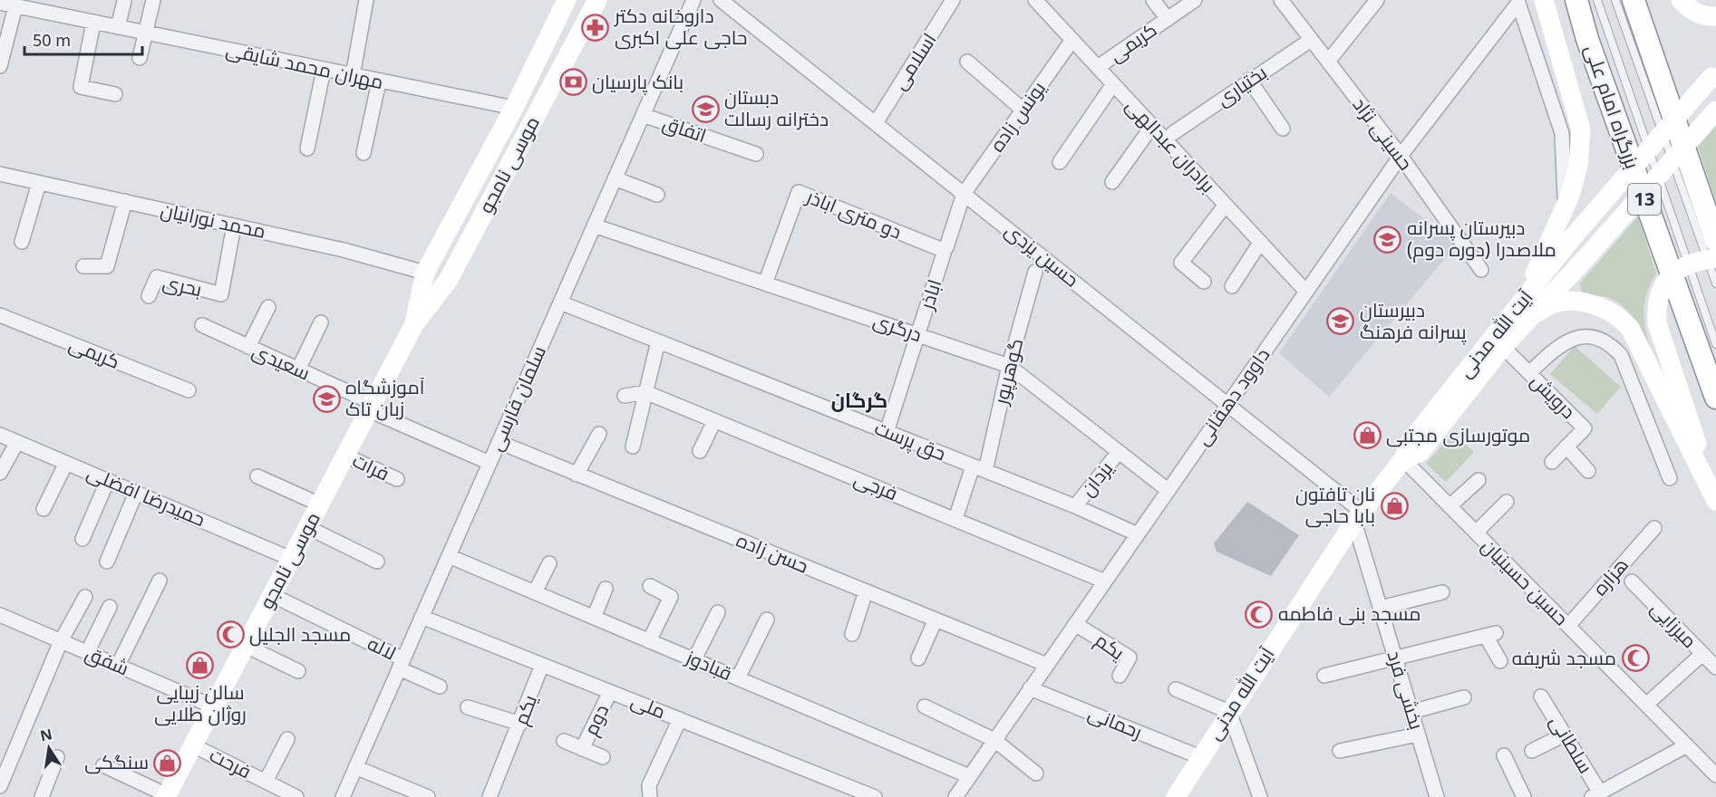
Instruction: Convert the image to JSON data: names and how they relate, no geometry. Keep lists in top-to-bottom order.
{
  "streets": {
    "highway": ["بزرگراه امام علی", "13"],
    "main road": ["موسی نامجو", "آیت الله مدنی"],
    "street": [
      "کریمی",
      "اسلامی",
      "مهران محمد شایقی",
      "بختیاری",
      "یونس زاده",
      "اتفاق",
      "حسینی نژاد",
      "برادران عبدالهی",
      "دو متری اباذر",
      "محمد نورانیان",
      "حسین یزدی",
      "بحری",
      "اباذر",
      "درگری",
      "سعیدی",
      "گوهرپور",
      "داوود دهقانی",
      "درویش",
      "سلمان فارسی",
      "حق پرست",
      "فرات",
      "یزدان",
      "فرجی",
      "حمیدرضا افضلی",
      "حسن زاده",
      "هزاره",
      "حسین حسینیان",
      "میرزایی",
      "یکم",
      "لاله",
      "شفق",
      "قبادوز",
      "بخشی فرد",
      "ملی",
      "دوم",
      "رحمانی",
      "سلطانی",
      "فرحت"
    ]
  },
  "crossings": [
    ["کریمی", "برادران عبدالهی"],
    ["اسلامی", "حسین یزدی"],
    ["مهران محمد شایقی", "موسی نامجو"],
    ["بختیاری", "حسینی نژاد"],
    ["یونس زاده", "برادران عبدالهی"],
    ["یونس زاده", "حسین یزدی"],
    ["یونس زاده", "اباذر"],
    ["اتفاق", "سلمان فارسی"],
    ["حسینی نژاد", "داوود دهقانی"],
    ["برادران عبدالهی", "داوود دهقانی"],
    ["موسی نامجو", "محمد نورانیان"],
    ["موسی نامجو", "سعیدی"],
    ["موسی نامجو", "فرات"],
    ["موسی نامجو", "حمیدرضا افضلی"],
    ["موسی نامجو", "لاله"],
    ["موسی نامجو", "شفق"],
    ["موسی نامجو", "فرحت"],
    ["دو متری اباذر", "اباذر"],
    ["دو متری اباذر", "درگری"],
    ["محمد نورانیان", "بحری"],
    ["حسین یزدی", "اباذر"],
    ["حسین یزدی", "آیت الله مدنی"],
    ["حسین یزدی", "داوود دهقانی"],
    ["حسین یزدی", "بخشی فرد"],
    ["اباذر", "درگری"],
    ["اباذر", "حق پرست"],
    ["درگری", "گوهرپور"],
    ["درگری", "داوود دهقانی"],
    ["درگری", "سلمان فارسی"],
    ["درگری", "یزدان"],
    ["آیت الله مدنی", "درویش"],
    ["آیت الله مدنی", "حسین حسینیان"],
    ["آیت الله مدنی", "بخشی فرد"],
    ["آیت الله مدنی", "رحمانی"],
    ["سعیدی", "سلمان فارسی"],
    ["گوهرپور", "حق پرست"],
    ["گوهرپور", "فرجی"],
    ["داوود دهقانی", "حق پرست"],
    ["داوود دهقانی", "فرجی"],
    ["داوود دهقانی", "حسن زاده"],
    ["داوود دهقانی", "یکم"],
    ["داوود دهقانی", "قبادوز"],
    ["داوود دهقانی", "رحمانی"],
    ["سلمان فارسی", "حق پرست"],
    ["سلمان فارسی", "حسن زاده"],
    ["سلمان فارسی", "لاله"],
    ["سلمان فارسی", "قبادوز"],
    ["سلمان فارسی", "ملی"],
    ["حق پرست", "یزدان"],
    ["هزاره", "حسین حسینیان"],
    ["یکم", "ملی"],
    ["ملی", "دوم"]
  ],
  "districts": ["گرگان"],
  "places": {
    "pharmacy": ["داروخانه دکتر حاجی علی اکبری"],
    "bank": ["بانک پارسیان"],
    "school or university": [
      "دبستان دخترانه رسالت",
      "دبيرستان پسرانه ملاصدرا (دوره دوم)",
      "دبیرستان پسرانه فرهنگ",
      "آموزشگاه زبان تاک"
    ],
    "shop": [
      "موتورسازی مجتبی",
      "نان تافتون بابا حاجی",
      "سالن زیبایی روژان طلایی",
      "سنگکی"
    ],
    "mosque": ["مسجد بنی فاطمه", "مسجد الجلیل", "مسجد شریفه"]
  },
  "scale_bar": "50 m",
  "north": "top"
}
